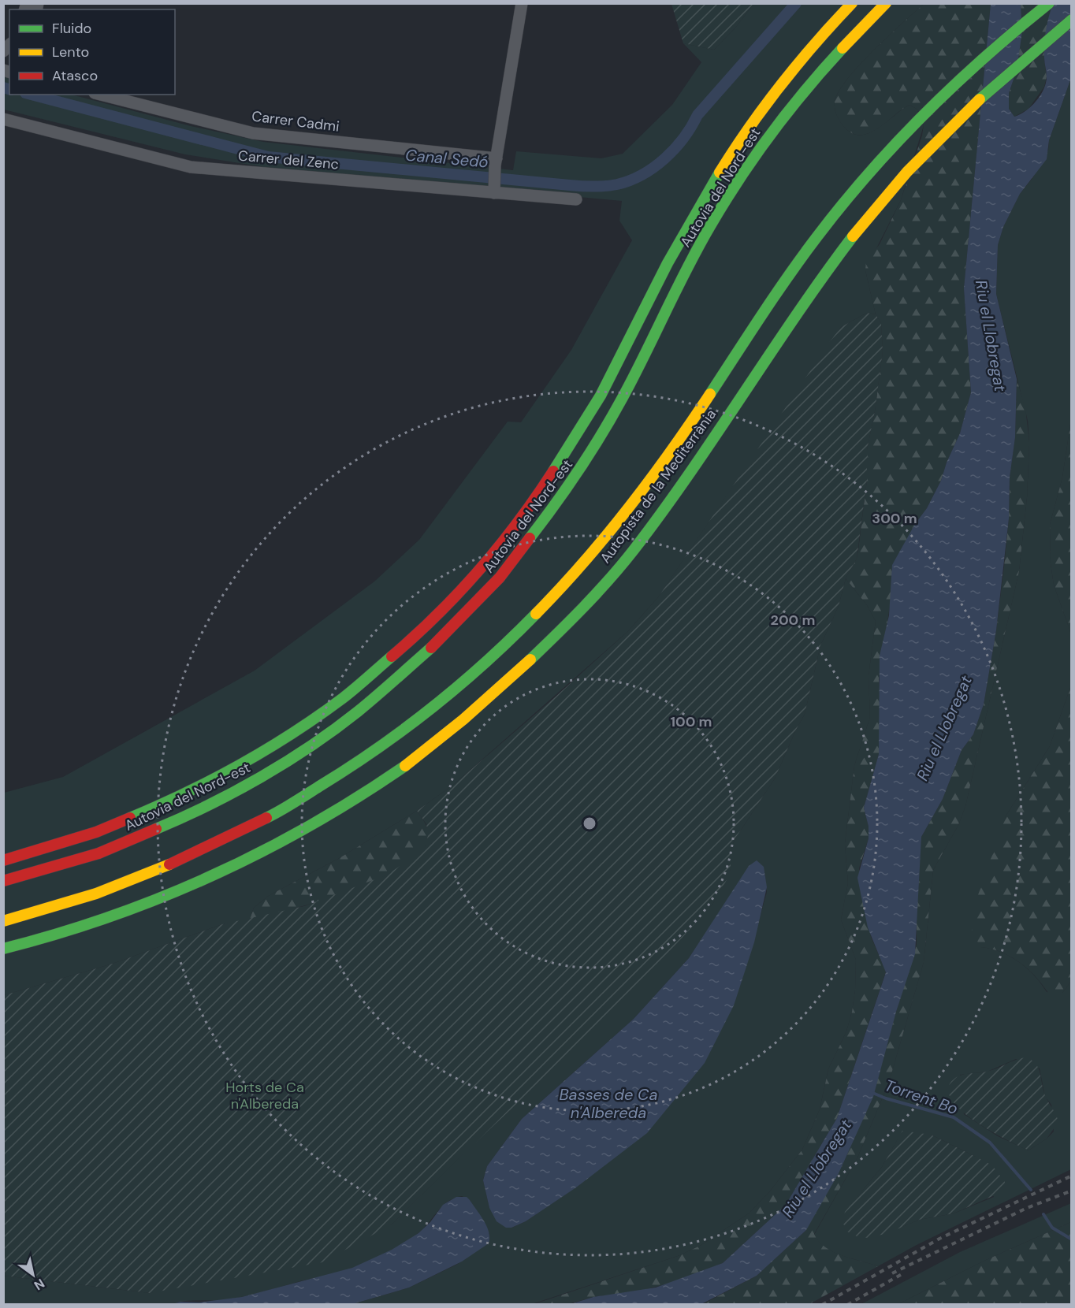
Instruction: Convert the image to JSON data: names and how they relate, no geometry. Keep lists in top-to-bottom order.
{
  "streets": {
    "highway": ["Autovia del Nord-est", "Autopista de la Mediterrània"],
    "street": ["Carrer Cadmi", "Carrer del Zenc"]
  },
  "water": [
    "Canal Sedó",
    "Riu el Llobregat",
    "Basses de Ca n'Albereda",
    "Torrent Bo"
  ],
  "parks": ["Horts de Ca n'Albereda"],
  "legend": ["Fluido", "Lento", "Atasco"],
  "north": "bottom right",
  "rings": ["300 m", "200 m", "100 m"]
}
